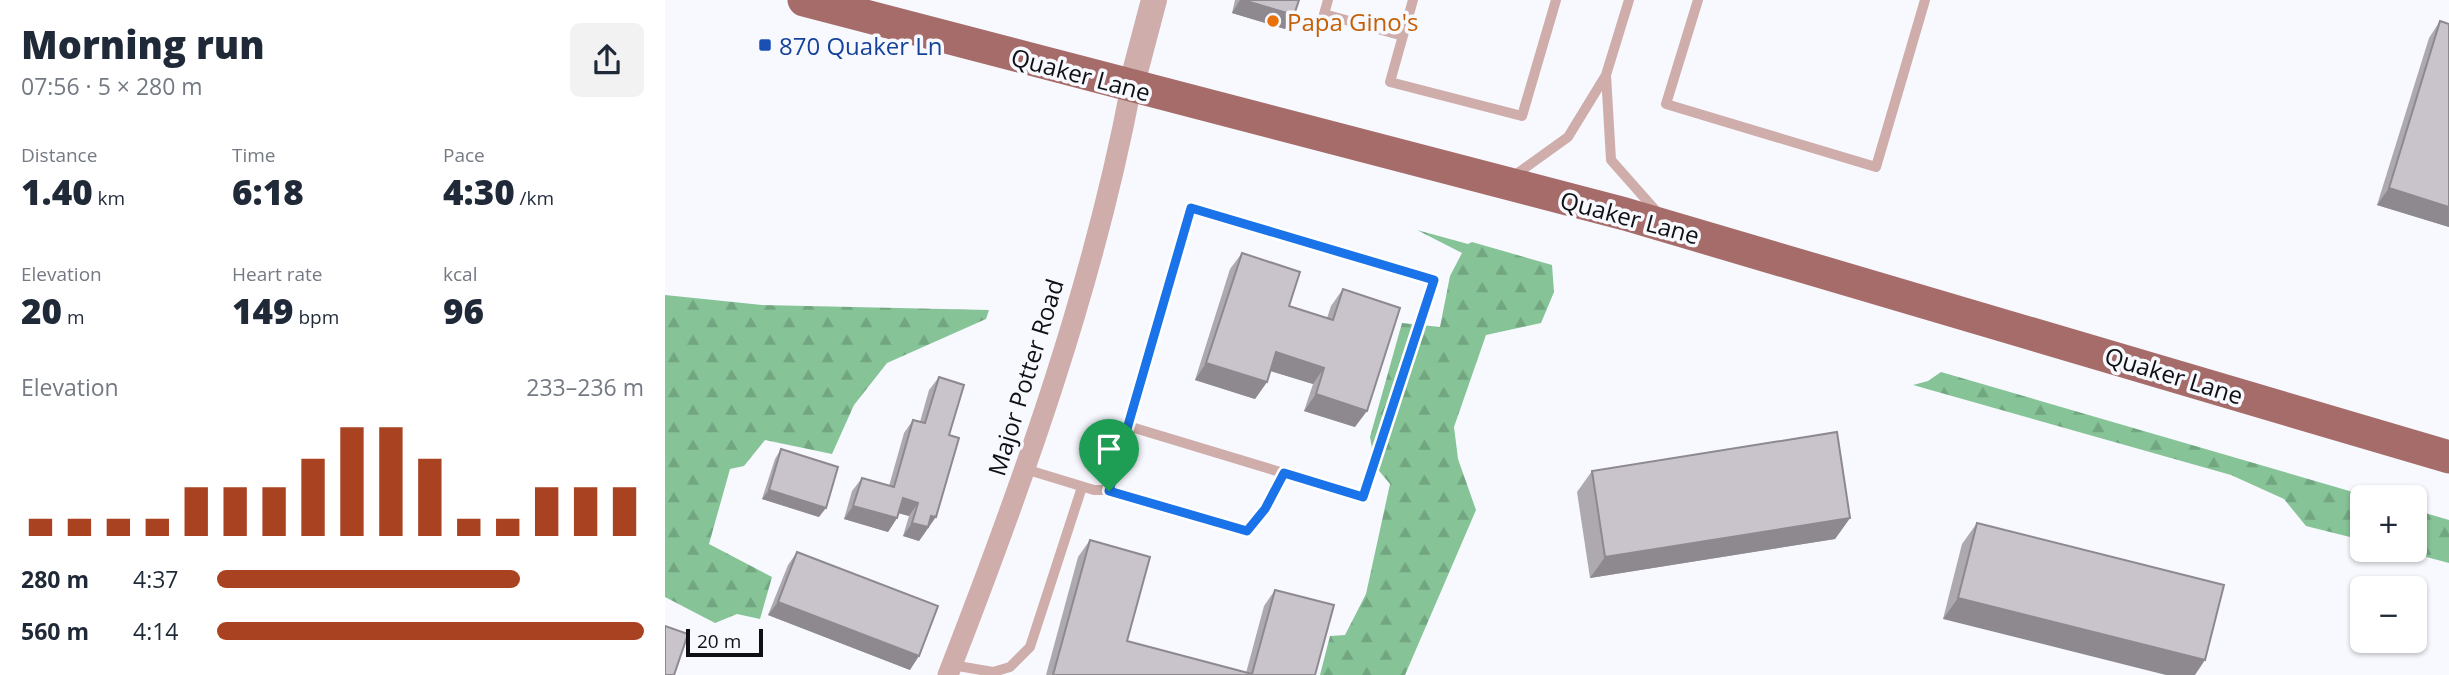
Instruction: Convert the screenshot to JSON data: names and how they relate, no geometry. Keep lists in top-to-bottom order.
{
  "streets": {
    "main road": ["Quaker Lane"],
    "street": ["Major Potter Road"]
  },
  "crossings": [
    ["Quaker Lane", "Major Potter Road"]
  ],
  "places": {
    "other": ["Papa Gino's"],
    "transit": ["870 Quaker Ln"]
  },
  "scale_bar": "20 m",
  "page": {
    "heading": ["Morning run", "07:56 · 5 × 280 m"],
    "stats": [
      ["Distance", "1.40 km"],
      ["Time", "6:18"],
      ["Pace", "4:30 /km"],
      ["Elevation", "20 m"],
      ["Heart rate", "149 bpm"],
      ["kcal", "96"]
    ],
    "chart": ["Elevation", "233–236 m"],
    "map_buttons": ["+", "−"],
    "list": [
      {
        "name": "280 m",
        "note": "4:37"
      },
      {
        "name": "560 m",
        "note": "4:14"
      }
    ],
    "scale": "20 m"
  }
}
